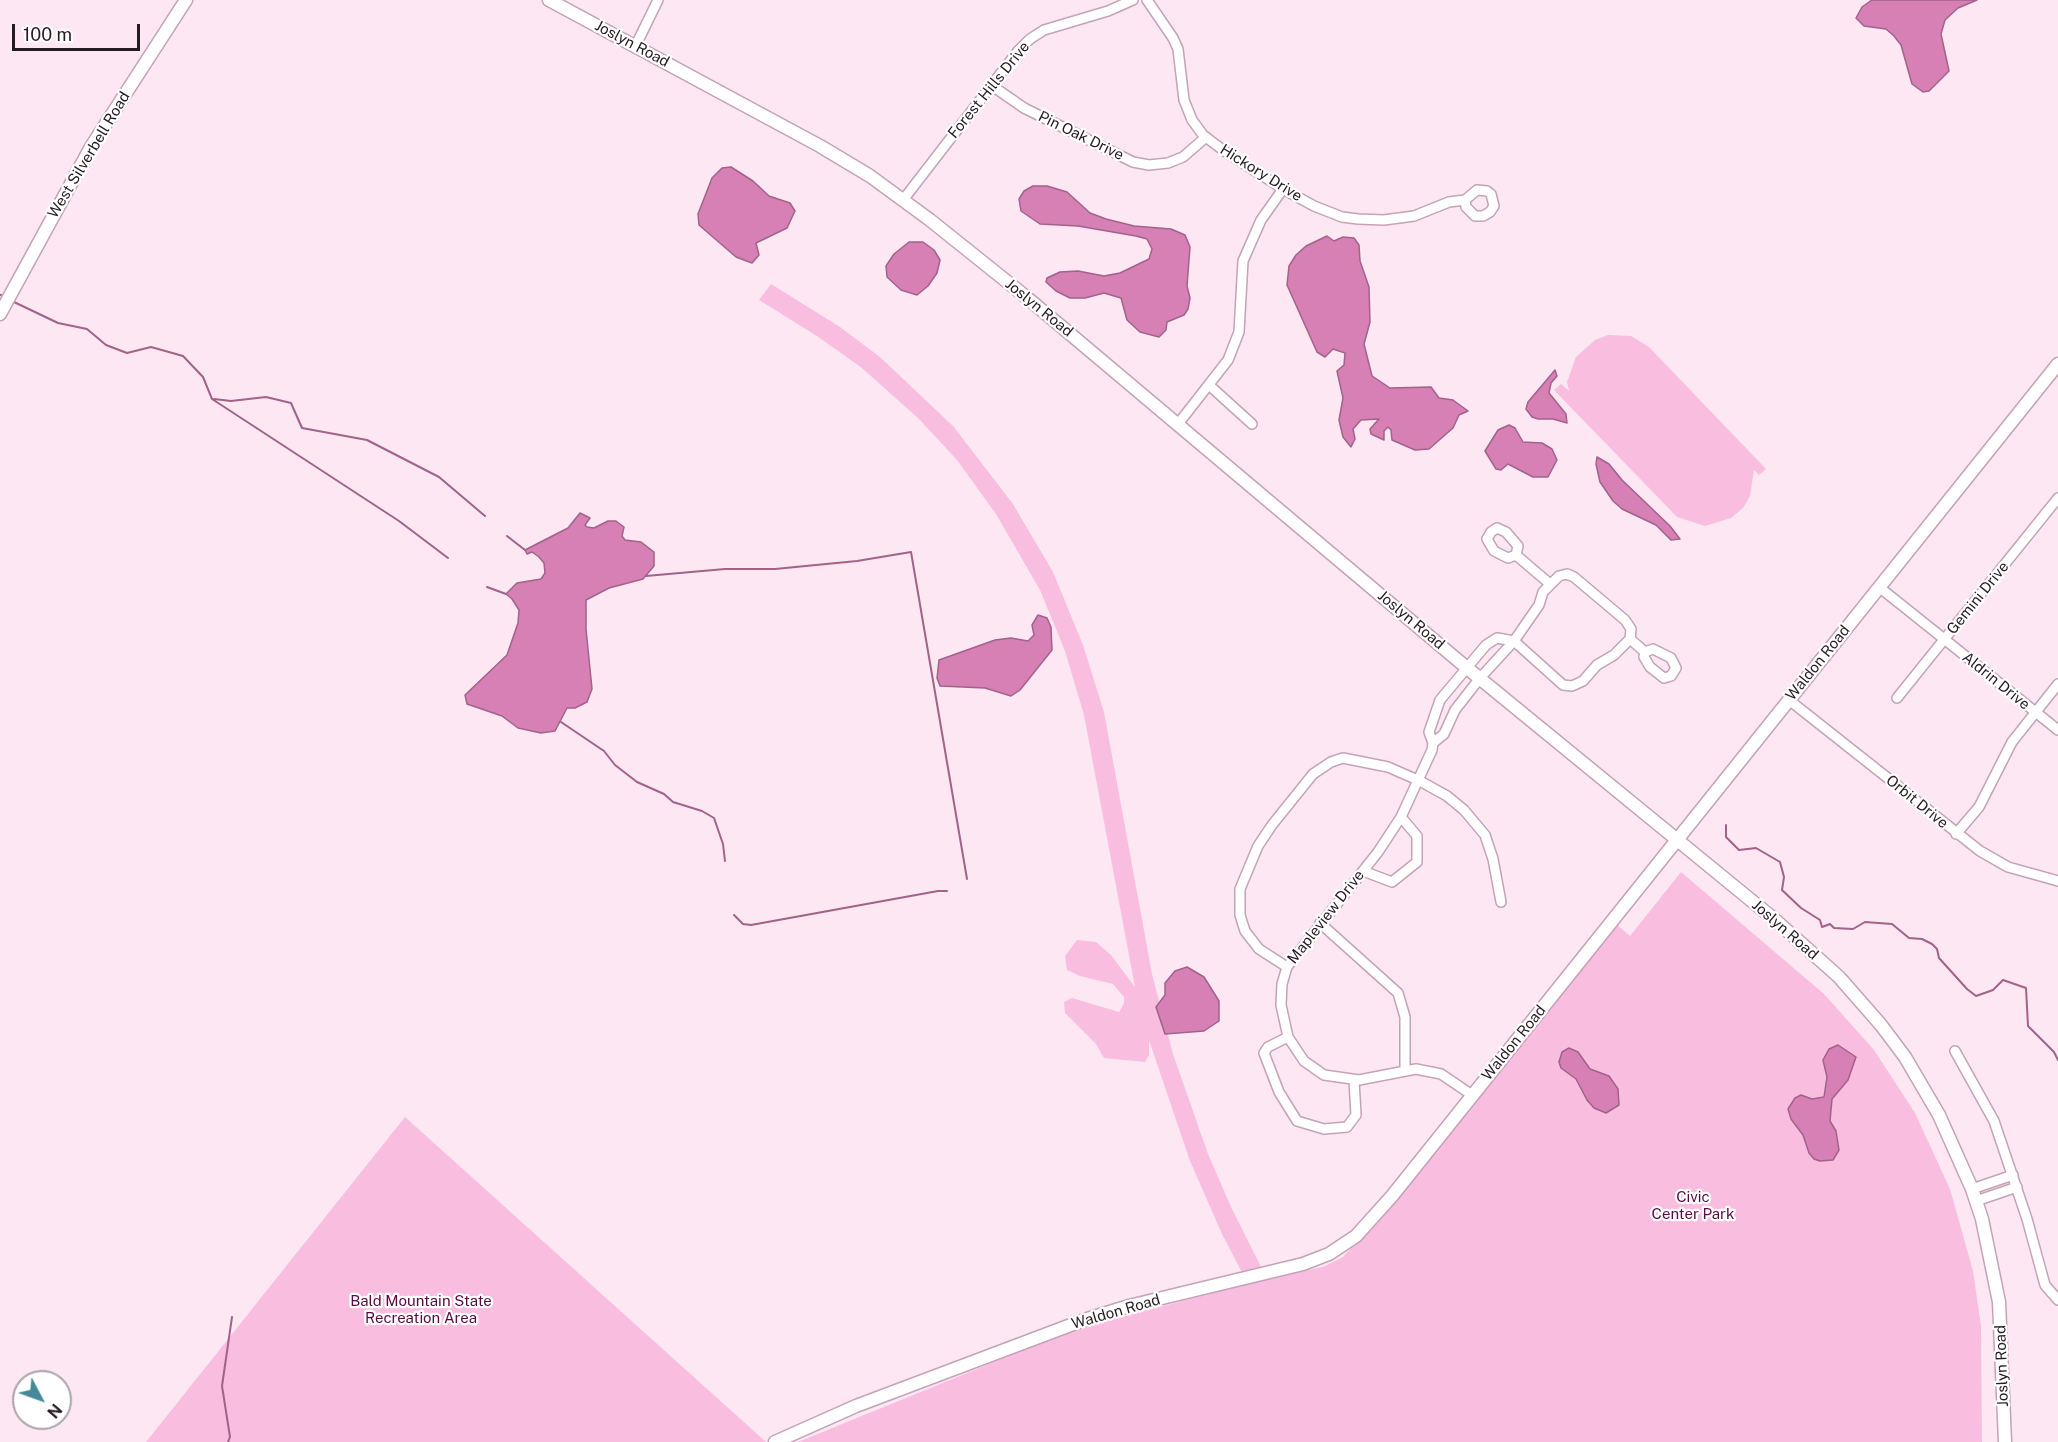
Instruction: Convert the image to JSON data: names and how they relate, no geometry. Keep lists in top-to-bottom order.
{
  "streets": {
    "street": [
      "Joslyn Road",
      "Forest Hills Drive",
      "Pin Oak Drive",
      "West Silverbell Road",
      "Hickory Drive",
      "Gemini Drive",
      "Waldon Road",
      "Aldrin Drive",
      "Orbit Drive",
      "Mapleview Drive"
    ]
  },
  "crossings": [
    ["Joslyn Road", "Forest Hills Drive"],
    ["Joslyn Road", "Waldon Road"],
    ["Joslyn Road", "Mapleview Drive"],
    ["Forest Hills Drive", "Pin Oak Drive"],
    ["Pin Oak Drive", "Hickory Drive"],
    ["Gemini Drive", "Aldrin Drive"],
    ["Waldon Road", "Aldrin Drive"],
    ["Waldon Road", "Orbit Drive"],
    ["Waldon Road", "Mapleview Drive"]
  ],
  "parks": ["Civic Center Park", "Bald Mountain State Recreation Area"],
  "scale_bar": "100 m",
  "north": "bottom right"
}
